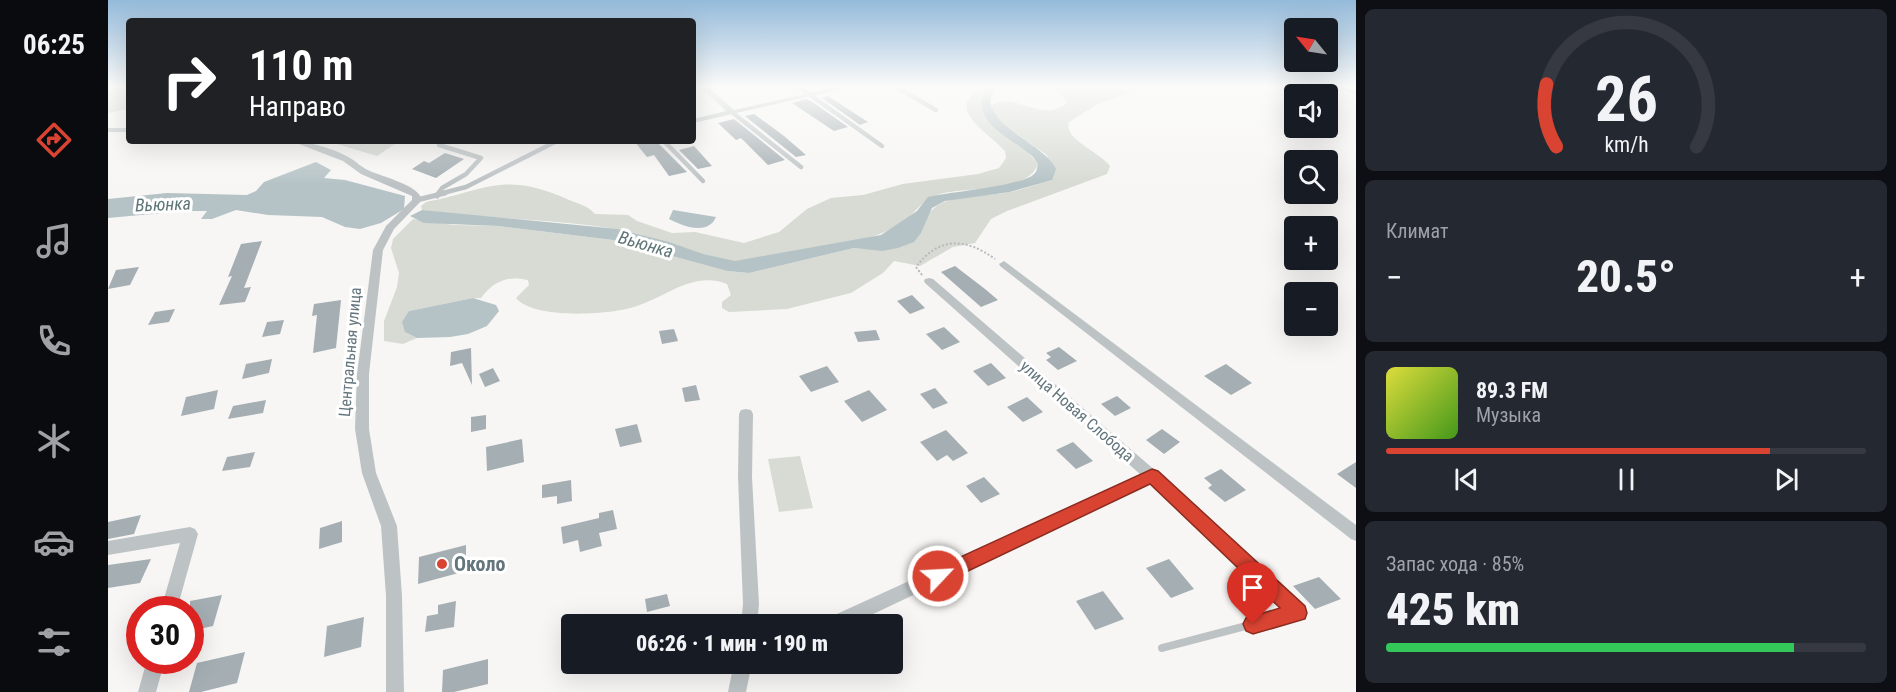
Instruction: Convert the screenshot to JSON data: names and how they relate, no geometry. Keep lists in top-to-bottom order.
{
  "streets": {
    "street": ["Центральная улица", "улица Новая Слобода"]
  },
  "water": ["Вьюнка"],
  "places": ["Около"],
  "north": "top left",
  "page": {
    "tabs": "06:25",
    "map_buttons": ["+", "−"],
    "turn": ["110 m", "Направо"],
    "tile": [
      "Климат",
      ["Запас хода · 85%", "425 km"]
    ],
    "heat": ["−", "20.5°", "+"],
    "song": ["89.3 FM", "Музыка"],
    "limit": "30",
    "trip": "06:26 · 1 мин · 190 m",
    "gauge": ["26", "km/h"]
  }
}
